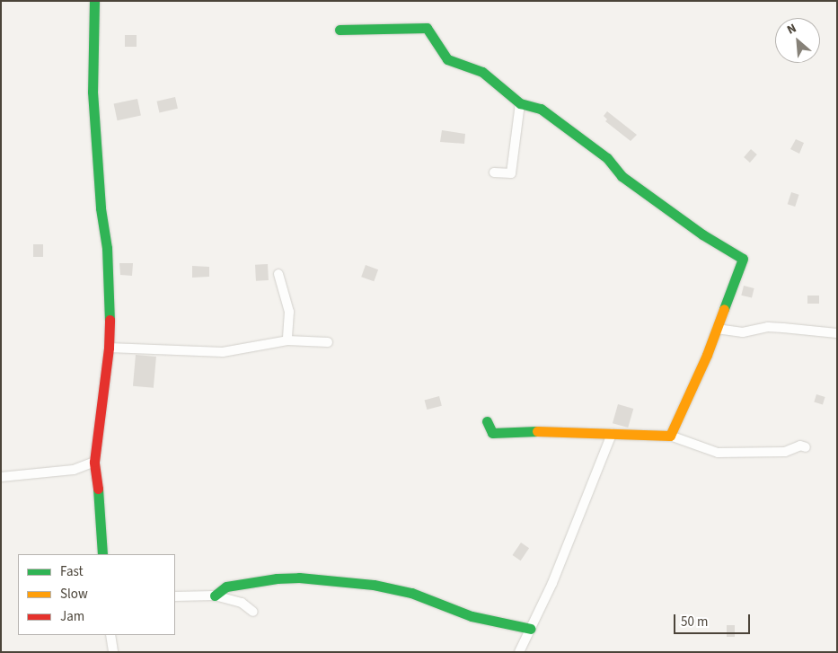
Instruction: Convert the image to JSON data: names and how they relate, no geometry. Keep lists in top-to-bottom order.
{
  "legend": ["Fast", "Slow", "Jam"],
  "scale_bar": "50 m",
  "north": "top left"
}
